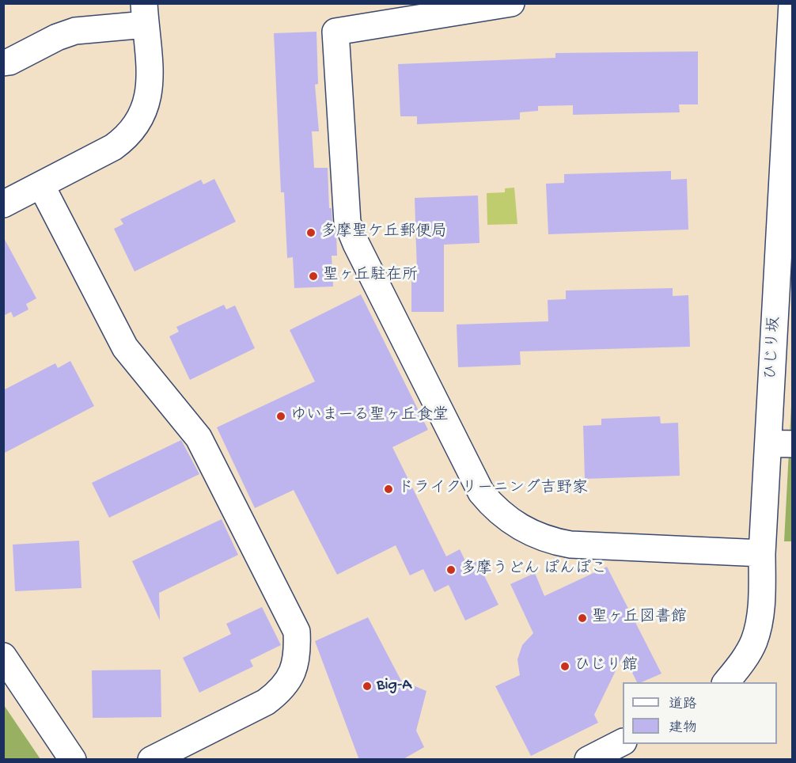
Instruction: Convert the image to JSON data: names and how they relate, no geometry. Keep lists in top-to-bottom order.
{
  "streets": {
    "street": ["ひじり坂"]
  },
  "places": [
    "多摩聖ケ丘郵便局",
    "聖ヶ丘駐在所",
    "ゆいまーる聖ヶ丘食堂",
    "ドライクリーニング吉野家",
    "多摩うどん ぽんぽこ",
    "聖ヶ丘図書館",
    "ひじり館",
    "Big-A"
  ],
  "legend": ["道路", "建物"]
}
